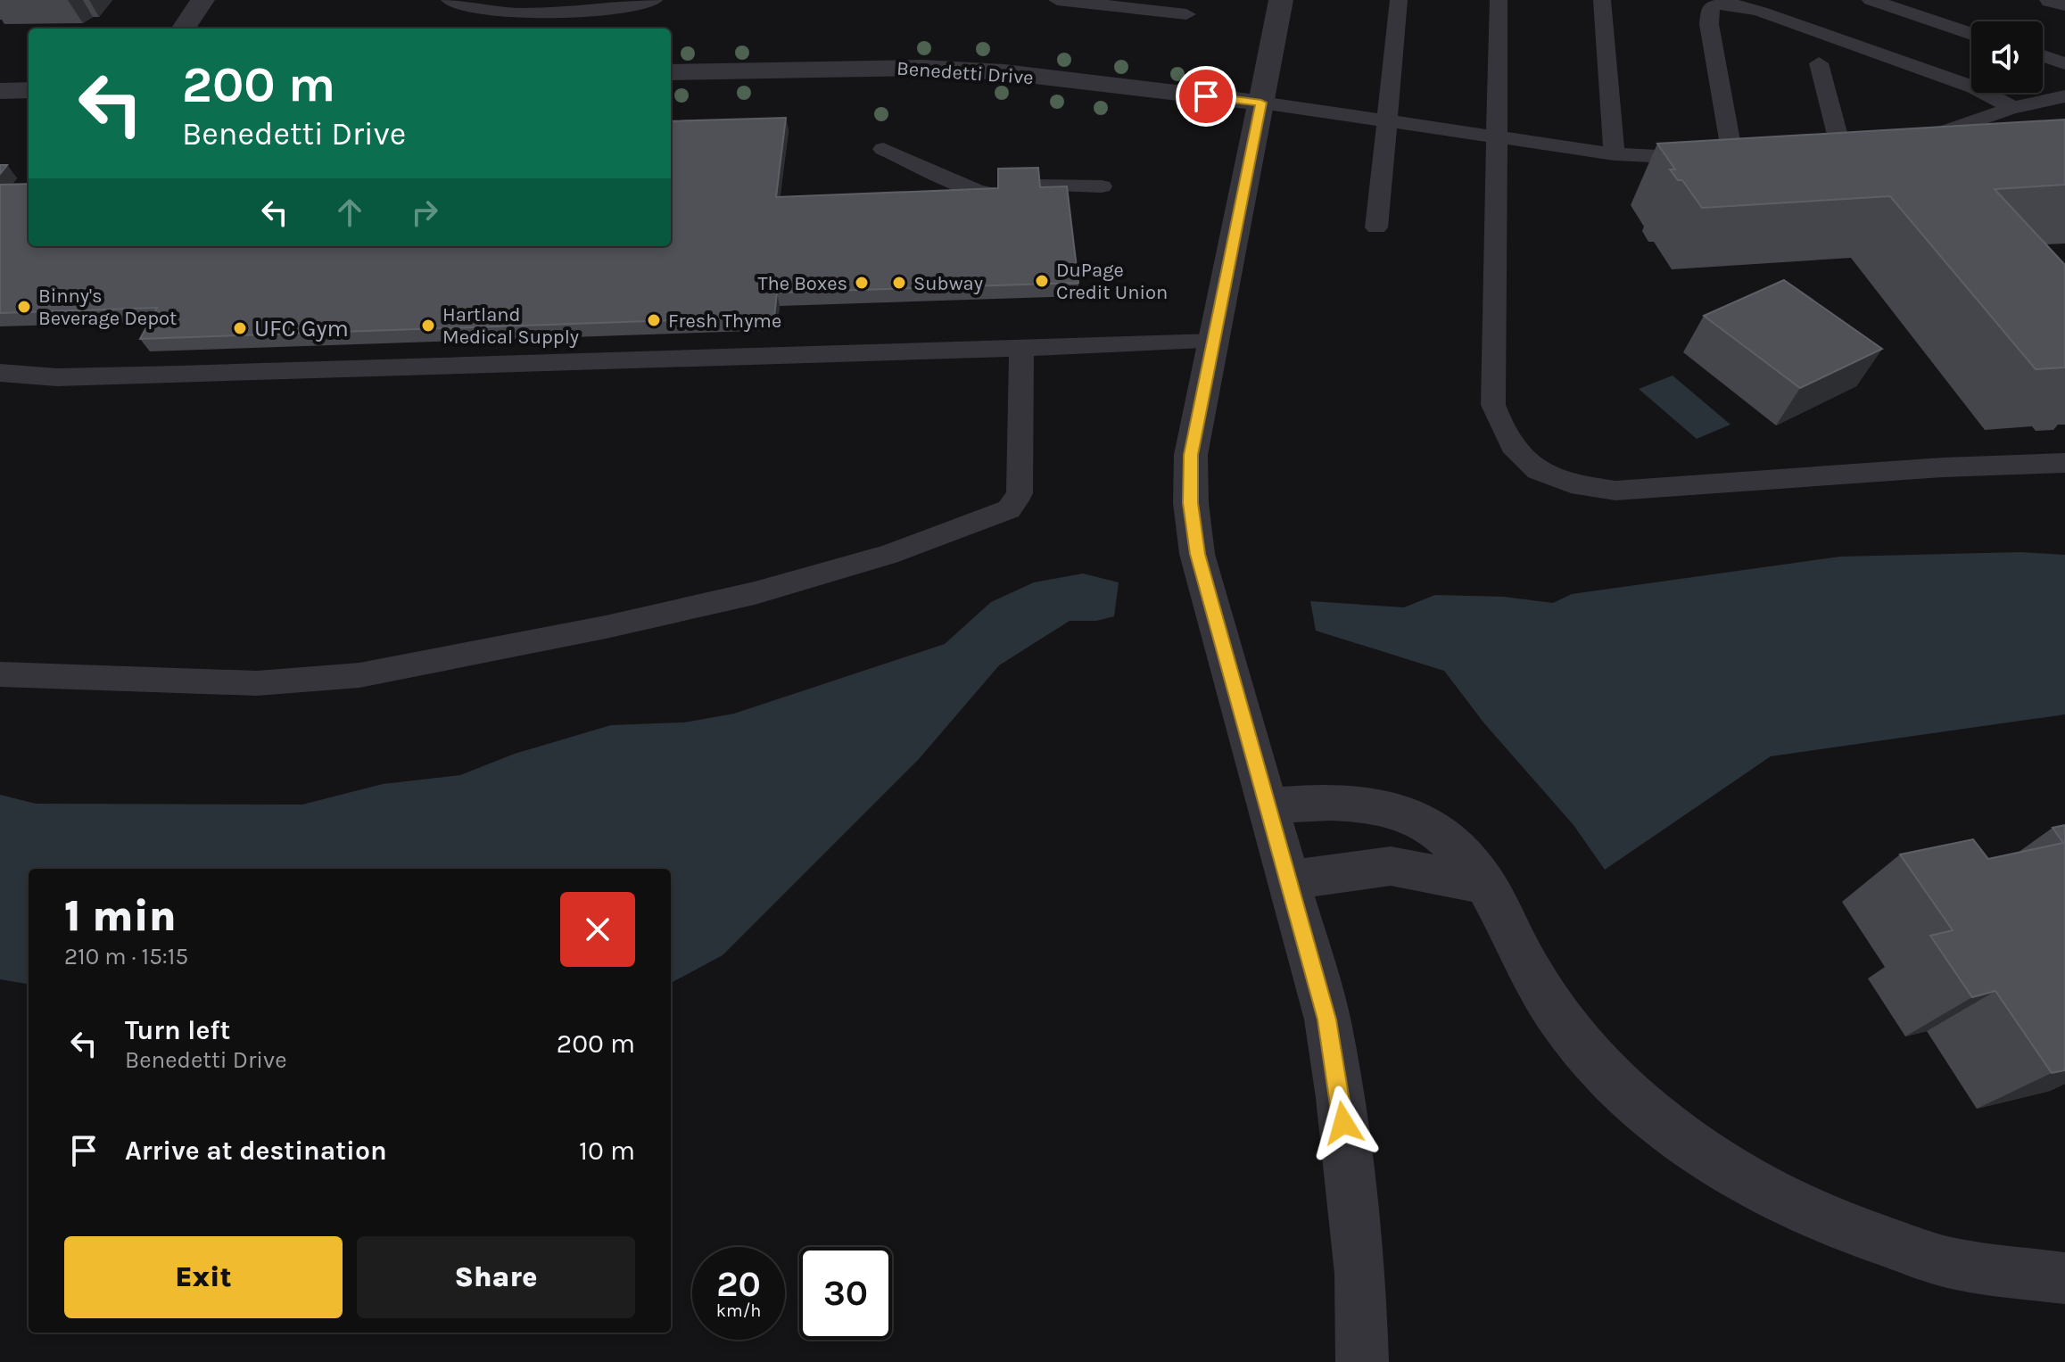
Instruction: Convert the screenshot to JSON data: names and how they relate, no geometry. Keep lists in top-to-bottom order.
{
  "streets": {
    "street": ["Benedetti Drive"]
  },
  "places": [
    "DuPage Credit Union",
    "The Boxes",
    "Subway",
    "Binny's Beverage Depot",
    "Fresh Thyme",
    "Hartland Medical Supply",
    "UFC Gym"
  ],
  "page": {
    "turn": ["200 m", "Benedetti Drive"],
    "heading": ["1 min", "210 m · 15:15"],
    "list": [
      {
        "name": "Turn left",
        "note": "Benedetti Drive",
        "value": "200 m"
      },
      {
        "name": "Arrive at destination",
        "value": "10 m"
      }
    ],
    "buttons": ["Exit", "Share"],
    "speed": "20 km/h",
    "limit": "30"
  }
}
